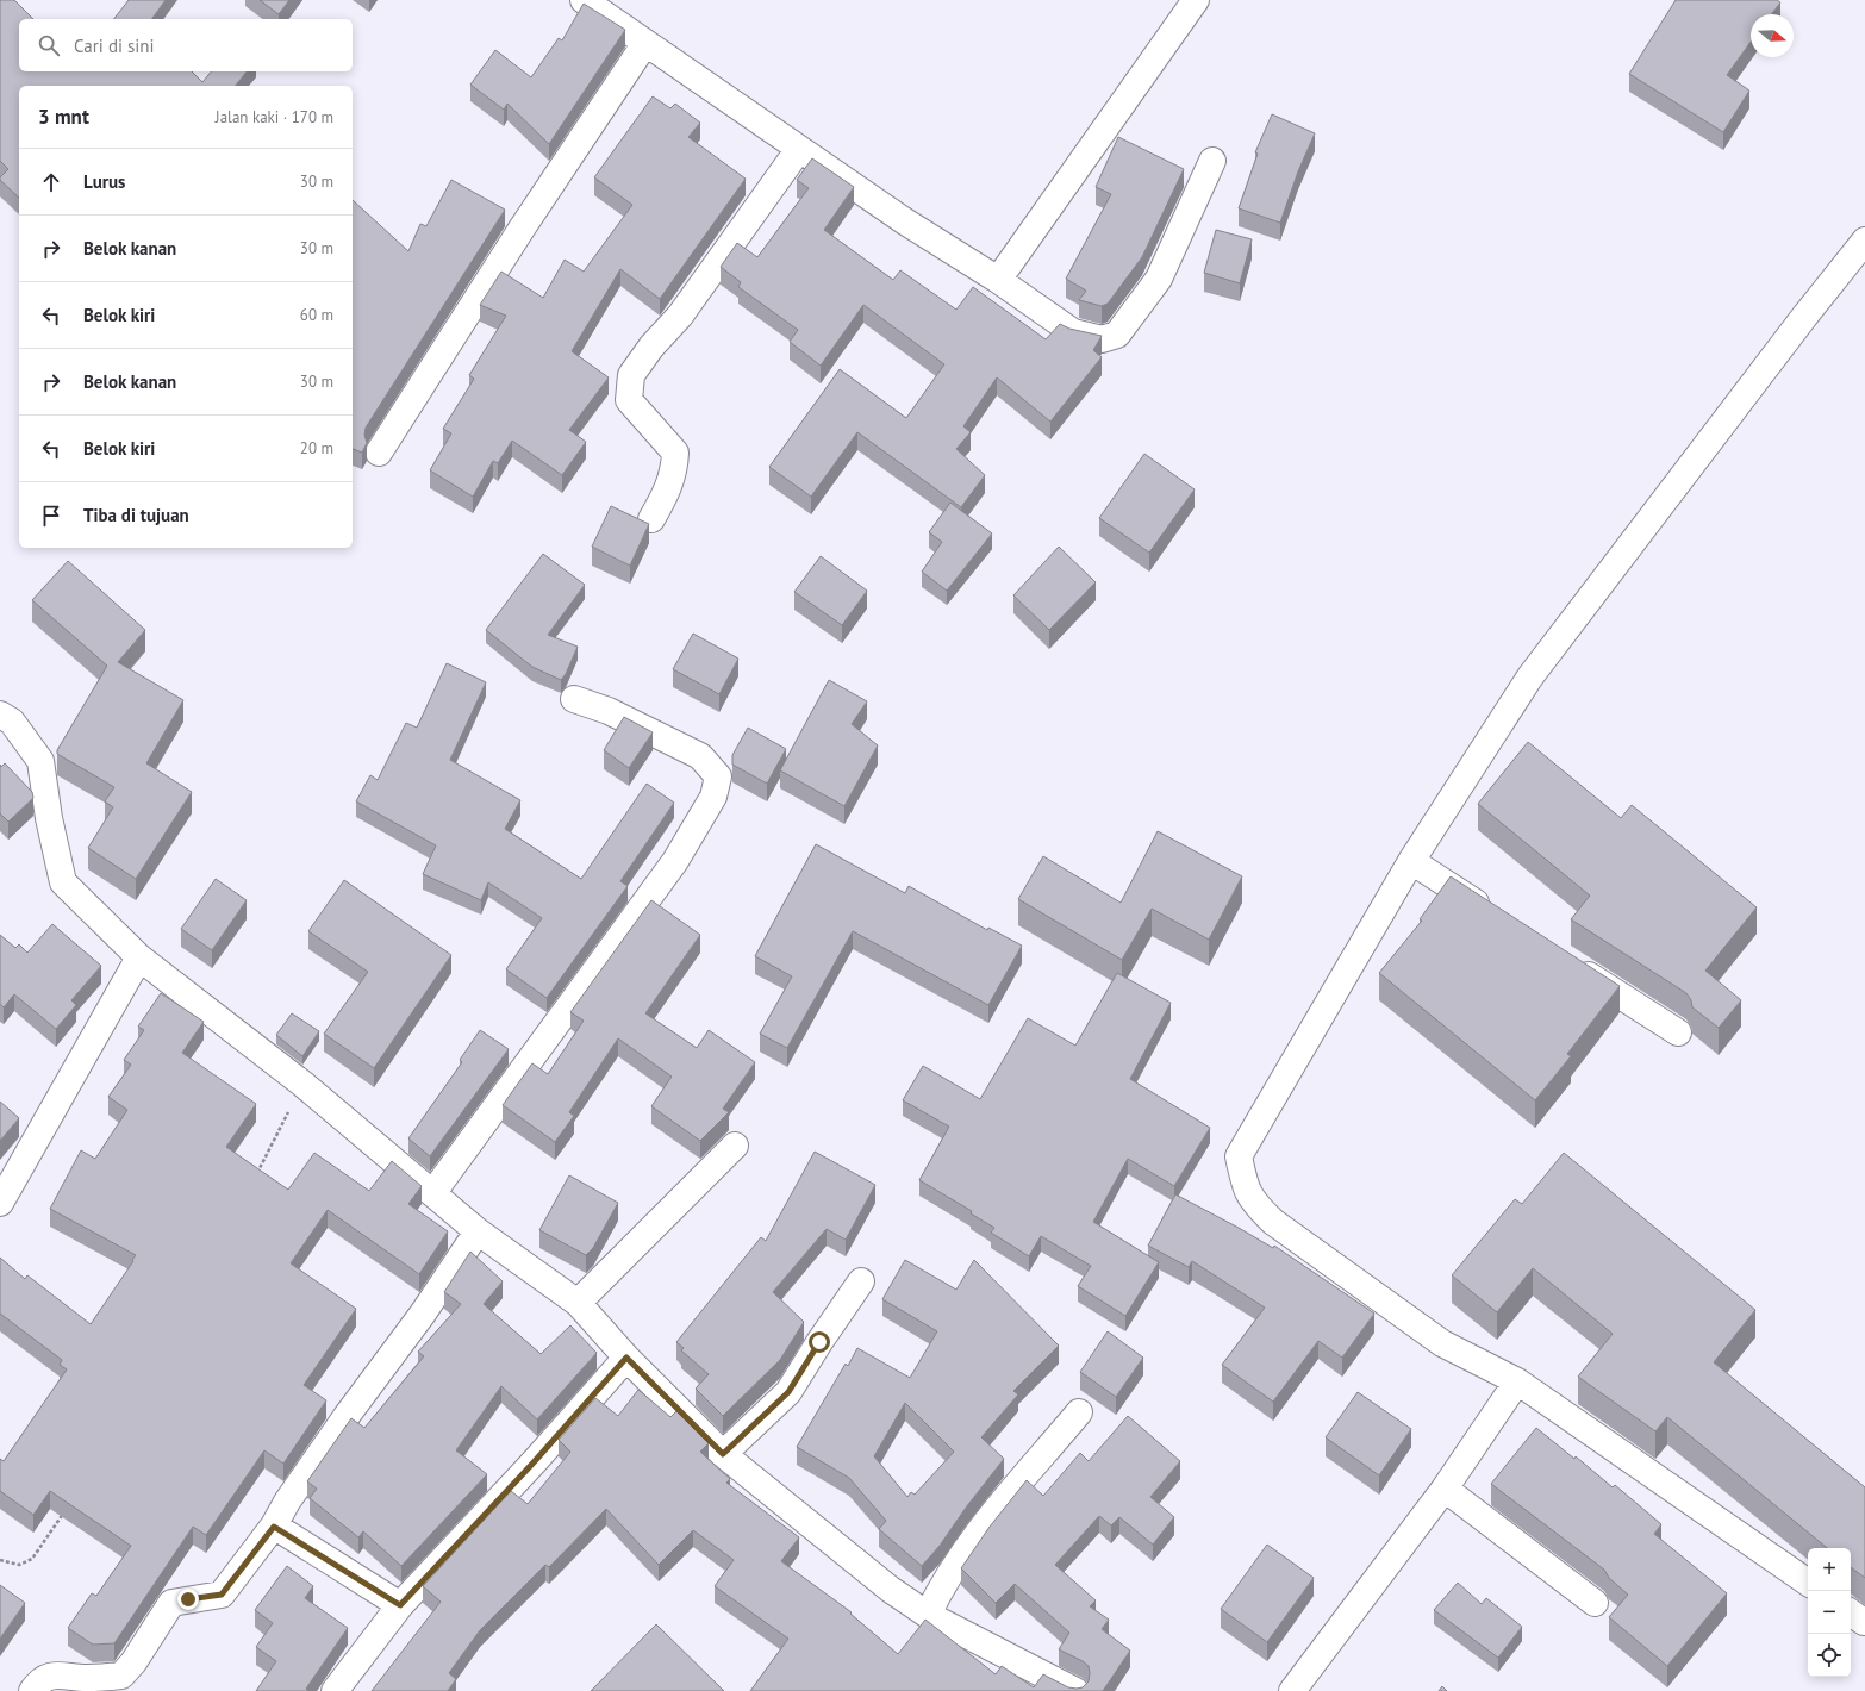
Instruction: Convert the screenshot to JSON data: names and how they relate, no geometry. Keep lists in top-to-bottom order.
{
  "north": "right",
  "page": {
    "search": "Cari di sini",
    "heading": ["3 mnt", "Jalan kaki · 170 m"],
    "list": [
      ["Lurus", "30 m"],
      ["Belok kanan", "30 m"],
      ["Belok kiri", "60 m"],
      ["Belok kanan", "30 m"],
      ["Belok kiri", "20 m"],
      "Tiba di tujuan"
    ],
    "map_buttons": ["+", "−"]
  }
}
